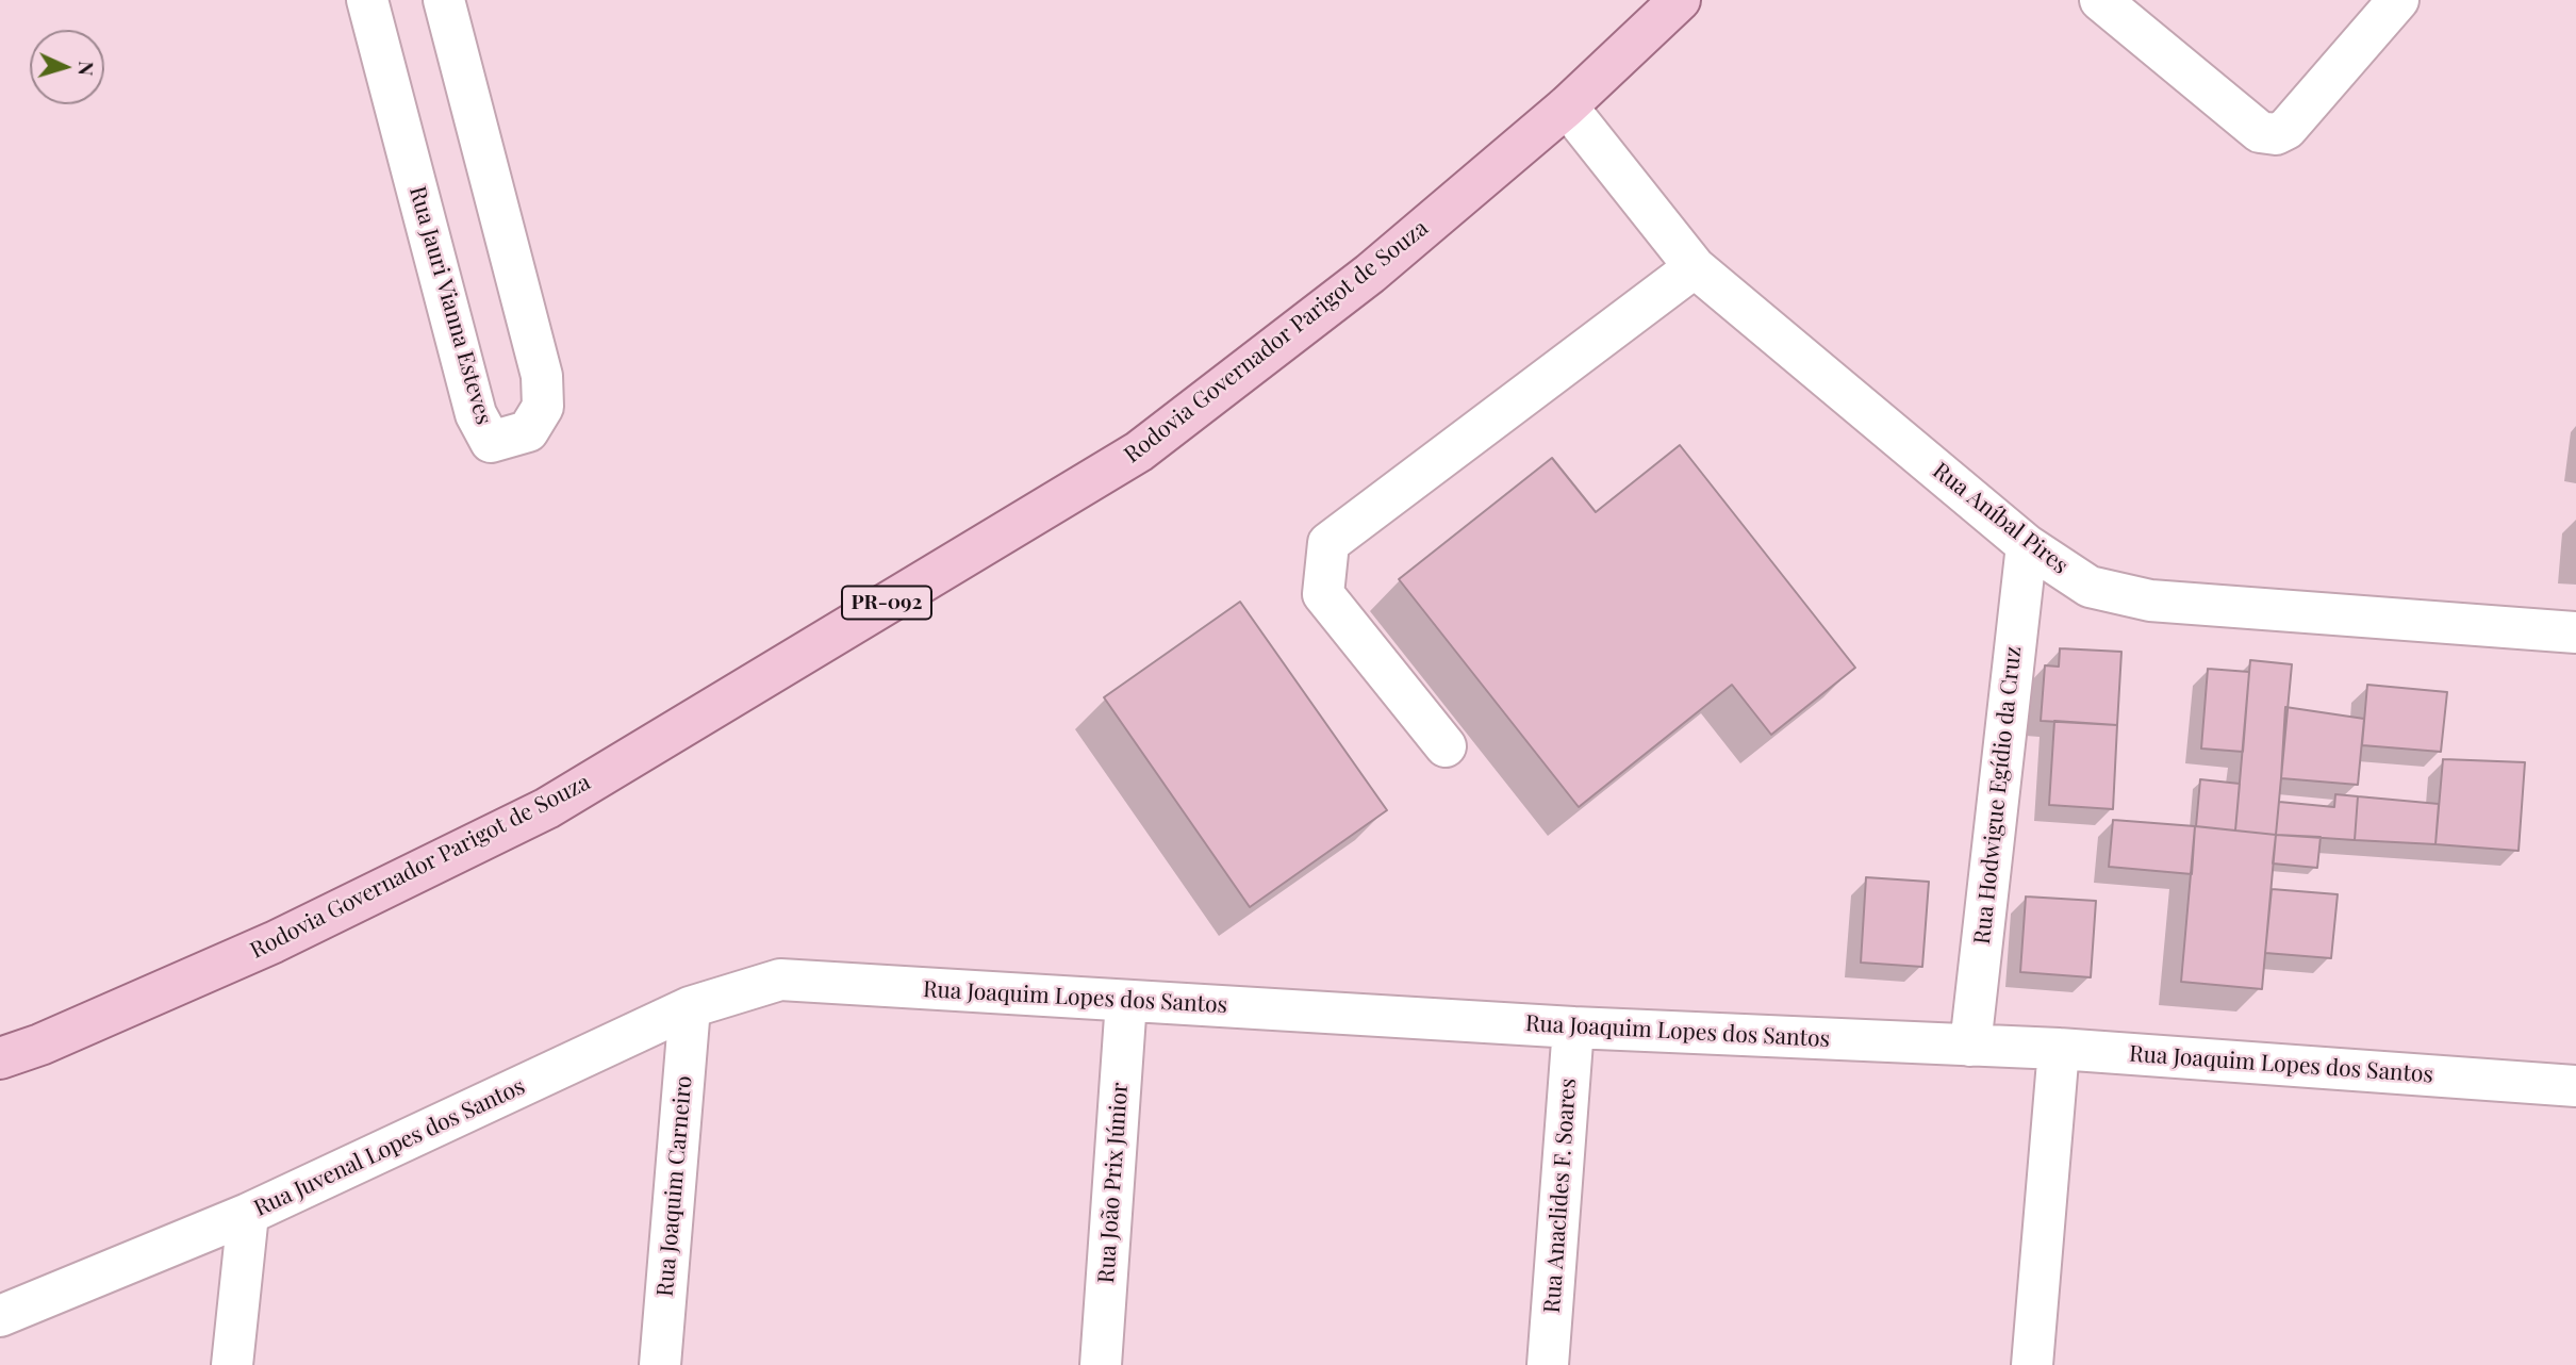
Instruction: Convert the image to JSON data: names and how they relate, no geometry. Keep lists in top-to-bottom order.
{
  "streets": {
    "main road": ["Rodovia Governador Parigot de Souza", "PR-092"],
    "street": [
      "Rua Jauri Vianna Esteves",
      "Rua Aníbal Pires",
      "Rua Hodwigue Egídio da Cruz",
      "Rua Joaquim Lopes dos Santos",
      "Rua Juvenal Lopes dos Santos",
      "Rua João Prix Júnior",
      "Rua Joaquim Carneiro",
      "Rua Anaclides F. Soares"
    ]
  },
  "crossings": [
    ["Rodovia Governador Parigot de Souza", "Rua Aníbal Pires"],
    ["Rua Aníbal Pires", "Rua Hodwigue Egídio da Cruz"],
    ["Rua Hodwigue Egídio da Cruz", "Rua Joaquim Lopes dos Santos"],
    ["Rua Joaquim Lopes dos Santos", "Rua Juvenal Lopes dos Santos"],
    ["Rua Joaquim Lopes dos Santos", "Rua João Prix Júnior"],
    ["Rua Joaquim Lopes dos Santos", "Rua Anaclides F. Soares"],
    ["Rua Juvenal Lopes dos Santos", "Rua Joaquim Carneiro"]
  ],
  "north": "right"
}
